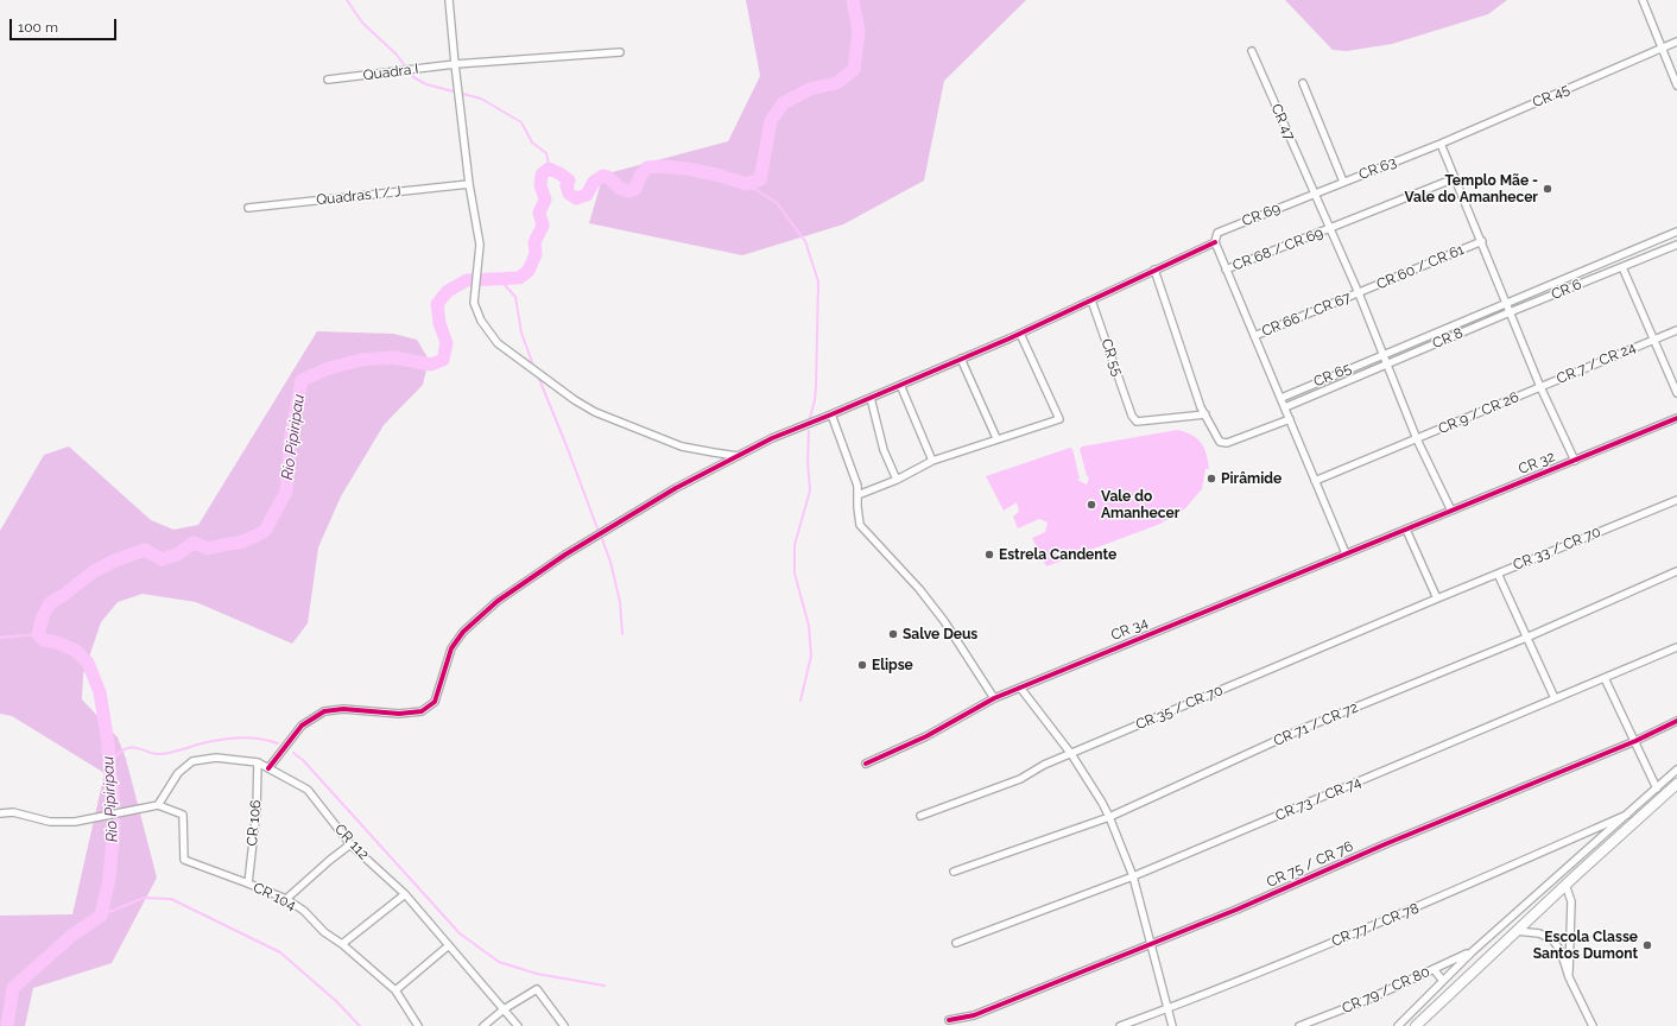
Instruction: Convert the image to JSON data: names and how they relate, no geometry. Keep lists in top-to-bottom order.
{
  "streets": {
    "street": [
      "Quadra I",
      "CR 45",
      "CR 47",
      "CR 63",
      "Quadras I / J",
      "CR 69",
      "CR 68 / CR 69",
      "CR 60 / CR 61",
      "CR 6",
      "CR 66 / CR 67",
      "CR 8",
      "CR 55",
      "CR 7 / CR 24",
      "CR 65",
      "CR 9 / CR 26",
      "CR 32",
      "CR 33 / CR 70",
      "CR 34",
      "CR 35 / CR 70",
      "CR 71 / CR 72",
      "CR 73 / CR 74",
      "CR 106",
      "CR 112",
      "CR 75 / CR 76",
      "CR 104",
      "CR 77 / CR 78",
      "CR 79 / CR 80"
    ]
  },
  "crossings": [
    ["CR 45", "CR 63"],
    ["CR 47", "CR 63"],
    ["CR 47", "CR 69"],
    ["CR 47", "CR 68 / CR 69"],
    ["CR 47", "CR 60 / CR 61"],
    ["CR 47", "CR 66 / CR 67"],
    ["CR 47", "CR 8"],
    ["CR 47", "CR 65"],
    ["CR 47", "CR 9 / CR 26"],
    ["CR 47", "CR 32"],
    ["CR 63", "CR 69"],
    ["CR 60 / CR 61", "CR 66 / CR 67"],
    ["CR 6", "CR 8"],
    ["CR 7 / CR 24", "CR 9 / CR 26"],
    ["CR 32", "CR 34"],
    ["CR 33 / CR 70", "CR 35 / CR 70"],
    ["CR 106", "CR 112"],
    ["CR 106", "CR 104"],
    ["CR 112", "CR 104"]
  ],
  "water": ["Rio Pipiripau"],
  "places": [
    "Templo Mãe - Vale do Amanhecer",
    "Pirâmide",
    "Vale do Amanhecer",
    "Estrela Candente",
    "Salve Deus",
    "Elipse",
    "Escola Classe Santos Dumont"
  ],
  "scale_bar": "100 m"
}
